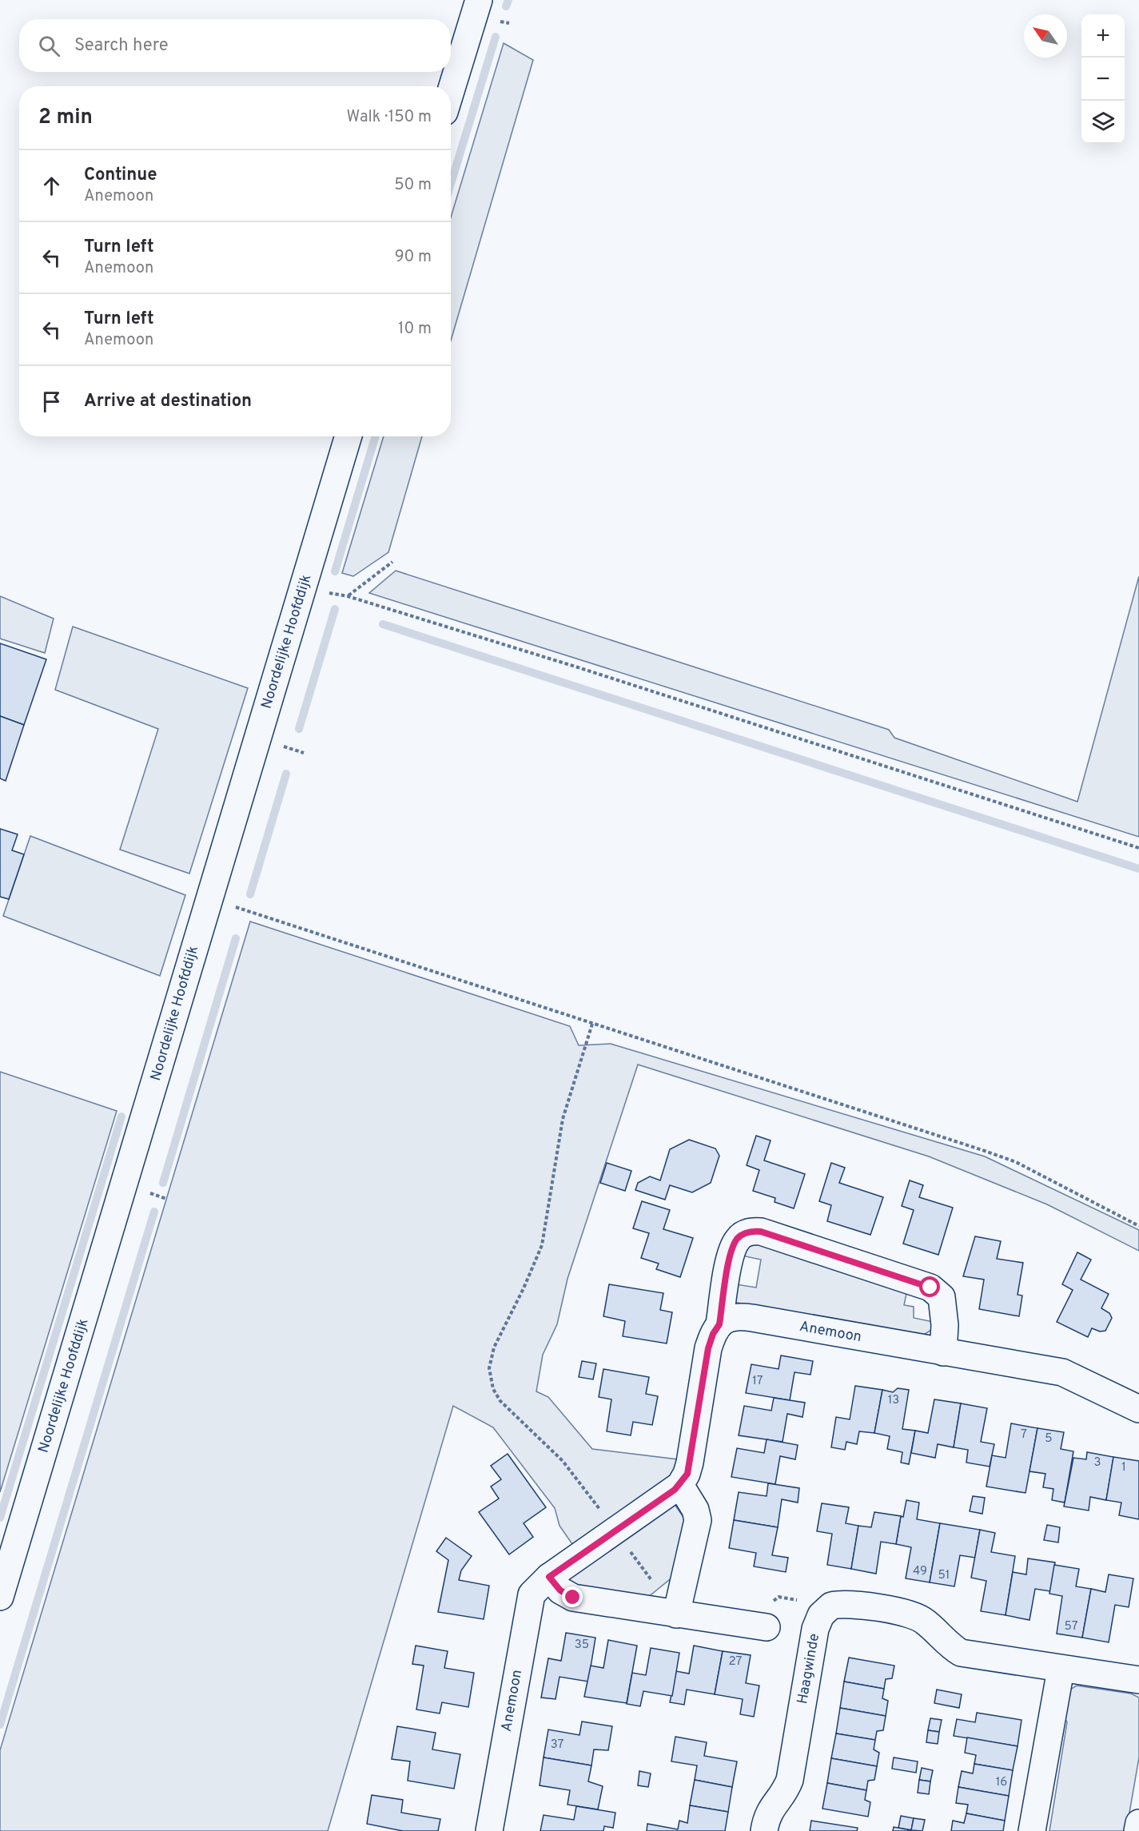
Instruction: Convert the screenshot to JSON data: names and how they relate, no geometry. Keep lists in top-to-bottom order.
{
  "streets": {
    "street": ["Noordelijke Hoofddijk", "Anemoon", "Haagwinde"]
  },
  "house_numbers": [
    "17",
    "13",
    "7",
    "5",
    "3",
    "1",
    "49",
    "51",
    "57",
    "35",
    "27",
    "37",
    "16"
  ],
  "north": "top left",
  "page": {
    "map_buttons": ["+", "−"],
    "search": "Search here",
    "heading": ["2 min", "Walk · 150 m"],
    "list": [
      ["Continue", "Anemoon", "50 m"],
      ["Turn left", "Anemoon", "90 m"],
      ["Turn left", "Anemoon", "10 m"],
      "Arrive at destination"
    ]
  }
}
